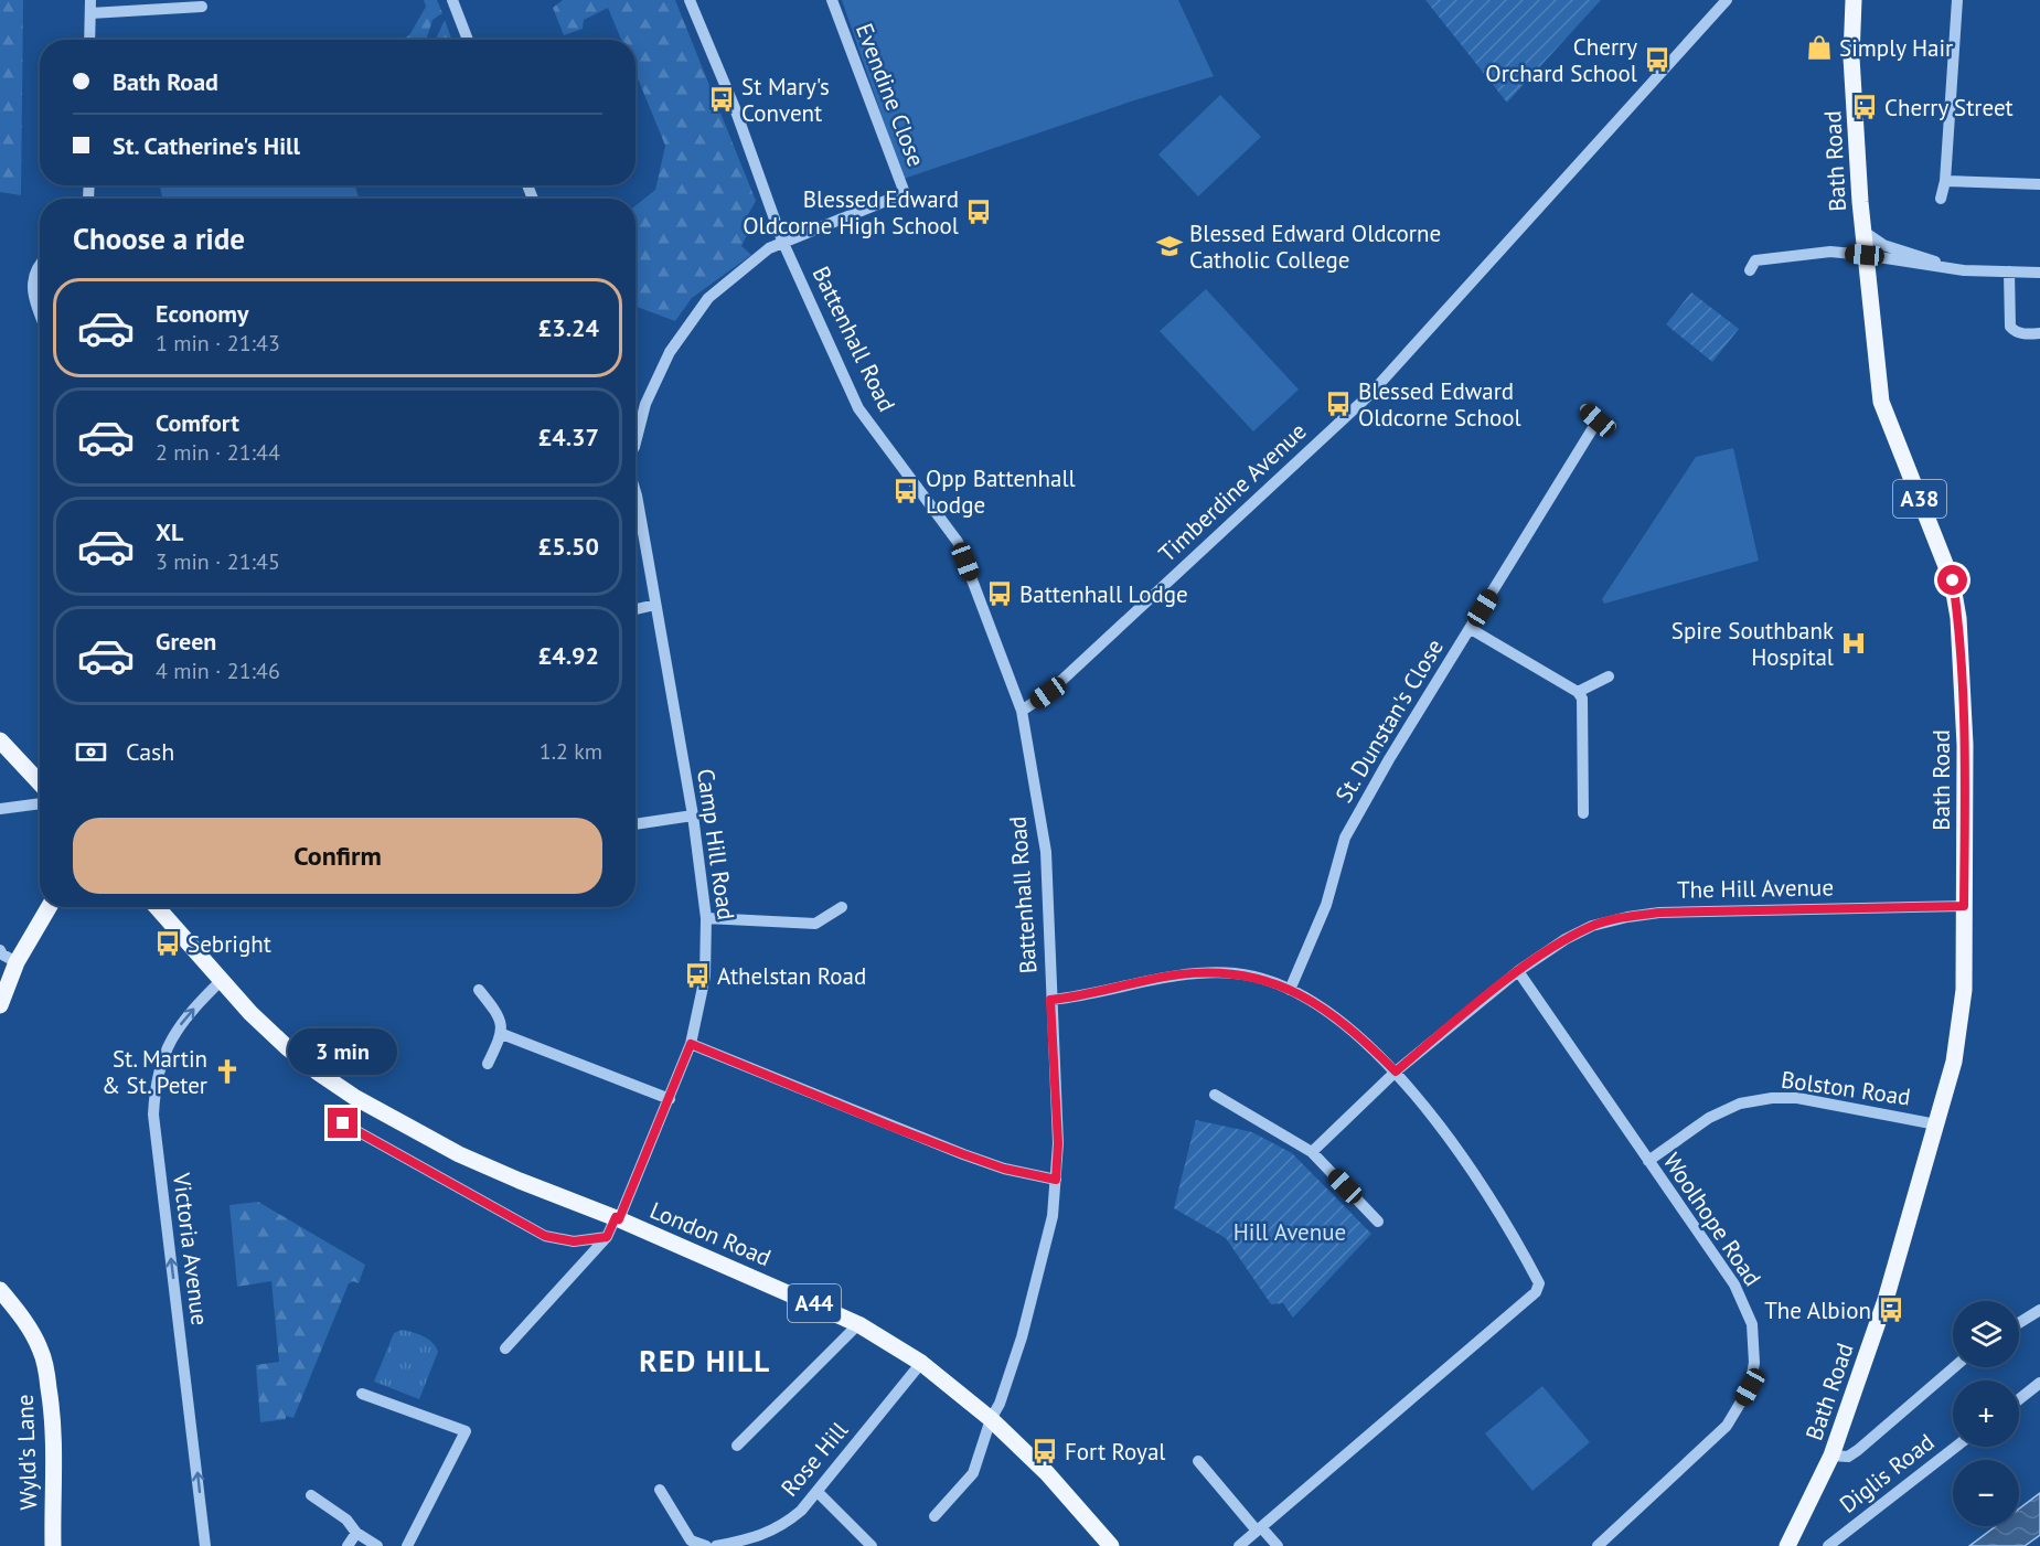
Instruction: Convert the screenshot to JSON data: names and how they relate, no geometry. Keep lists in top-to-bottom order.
{
  "streets": {
    "main road": [
      "Bath Road",
      "A38",
      "London Road",
      "A44",
      "Wyld's Lane"
    ],
    "street": [
      "Evendine Close",
      "Battenhall Road",
      "Timberdine Avenue",
      "St. Dunstan's Close",
      "Camp Hill Road",
      "The Hill Avenue",
      "Bolston Road",
      "Woolhope Road",
      "Victoria Avenue",
      "Rose Hill",
      "Diglis Road"
    ]
  },
  "crossings": [
    ["Evendine Close", "Battenhall Road"],
    ["Bath Road", "The Hill Avenue"],
    ["Bath Road", "Bolston Road"],
    ["Battenhall Road", "Timberdine Avenue"],
    ["Battenhall Road", "London Road"],
    ["Camp Hill Road", "London Road"],
    ["The Hill Avenue", "Woolhope Road"],
    ["Bolston Road", "Woolhope Road"],
    ["London Road", "Victoria Avenue"],
    ["London Road", "Rose Hill"]
  ],
  "one_way": ["Victoria Avenue"],
  "districts": ["RED HILL"],
  "parks": ["Hill Avenue"],
  "places": {
    "shop": ["Simply Hair"],
    "bus stop": [
      "Cherry Orchard School",
      "St Mary's Convent",
      "Cherry Street",
      "Blessed Edward Oldcorne High School",
      "Blessed Edward Oldcorne School",
      "Opp Battenhall Lodge",
      "Battenhall Lodge",
      "Sebright",
      "Athelstan Road",
      "The Albion",
      "Fort Royal"
    ],
    "school or university": ["Blessed Edward Oldcorne Catholic College"],
    "hospital": ["Spire Southbank Hospital"],
    "church": ["St. Martin & St. Peter"]
  },
  "page": {
    "banner": ["Bath Road", "St. Catherine's Hill"],
    "heading": "Choose a ride",
    "list": [
      {
        "name": "Economy",
        "note": "1 min · 21:43",
        "value": "£3.24"
      },
      {
        "name": "Comfort",
        "note": "2 min · 21:44",
        "value": "£4.37"
      },
      {
        "name": "XL",
        "note": "3 min · 21:45",
        "value": "£5.50"
      },
      {
        "name": "Green",
        "note": "4 min · 21:46",
        "value": "£4.92"
      }
    ],
    "pay": ["Cash", "1.2 km"],
    "buttons": "Confirm",
    "bubble": "3 min",
    "map_buttons": ["+", "−"]
  }
}
